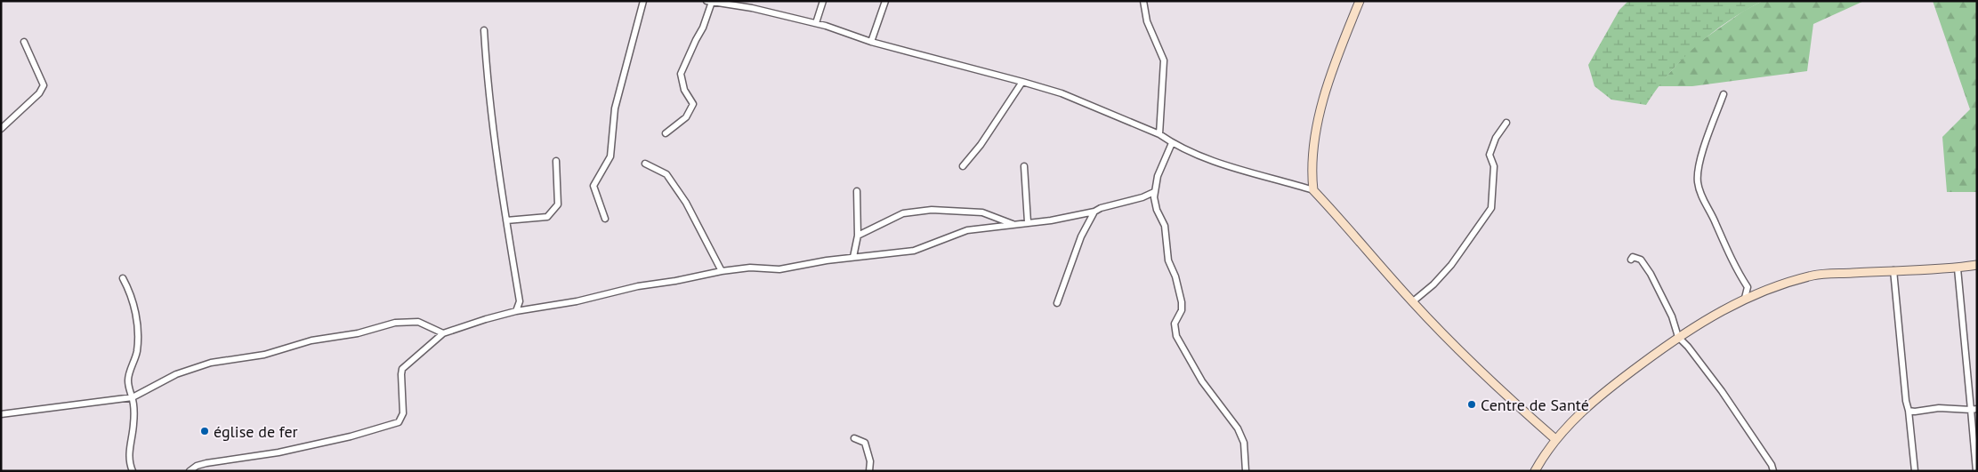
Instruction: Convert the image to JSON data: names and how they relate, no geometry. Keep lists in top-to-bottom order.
{
  "places": ["Centre de Santé", "église de fer"]
}
